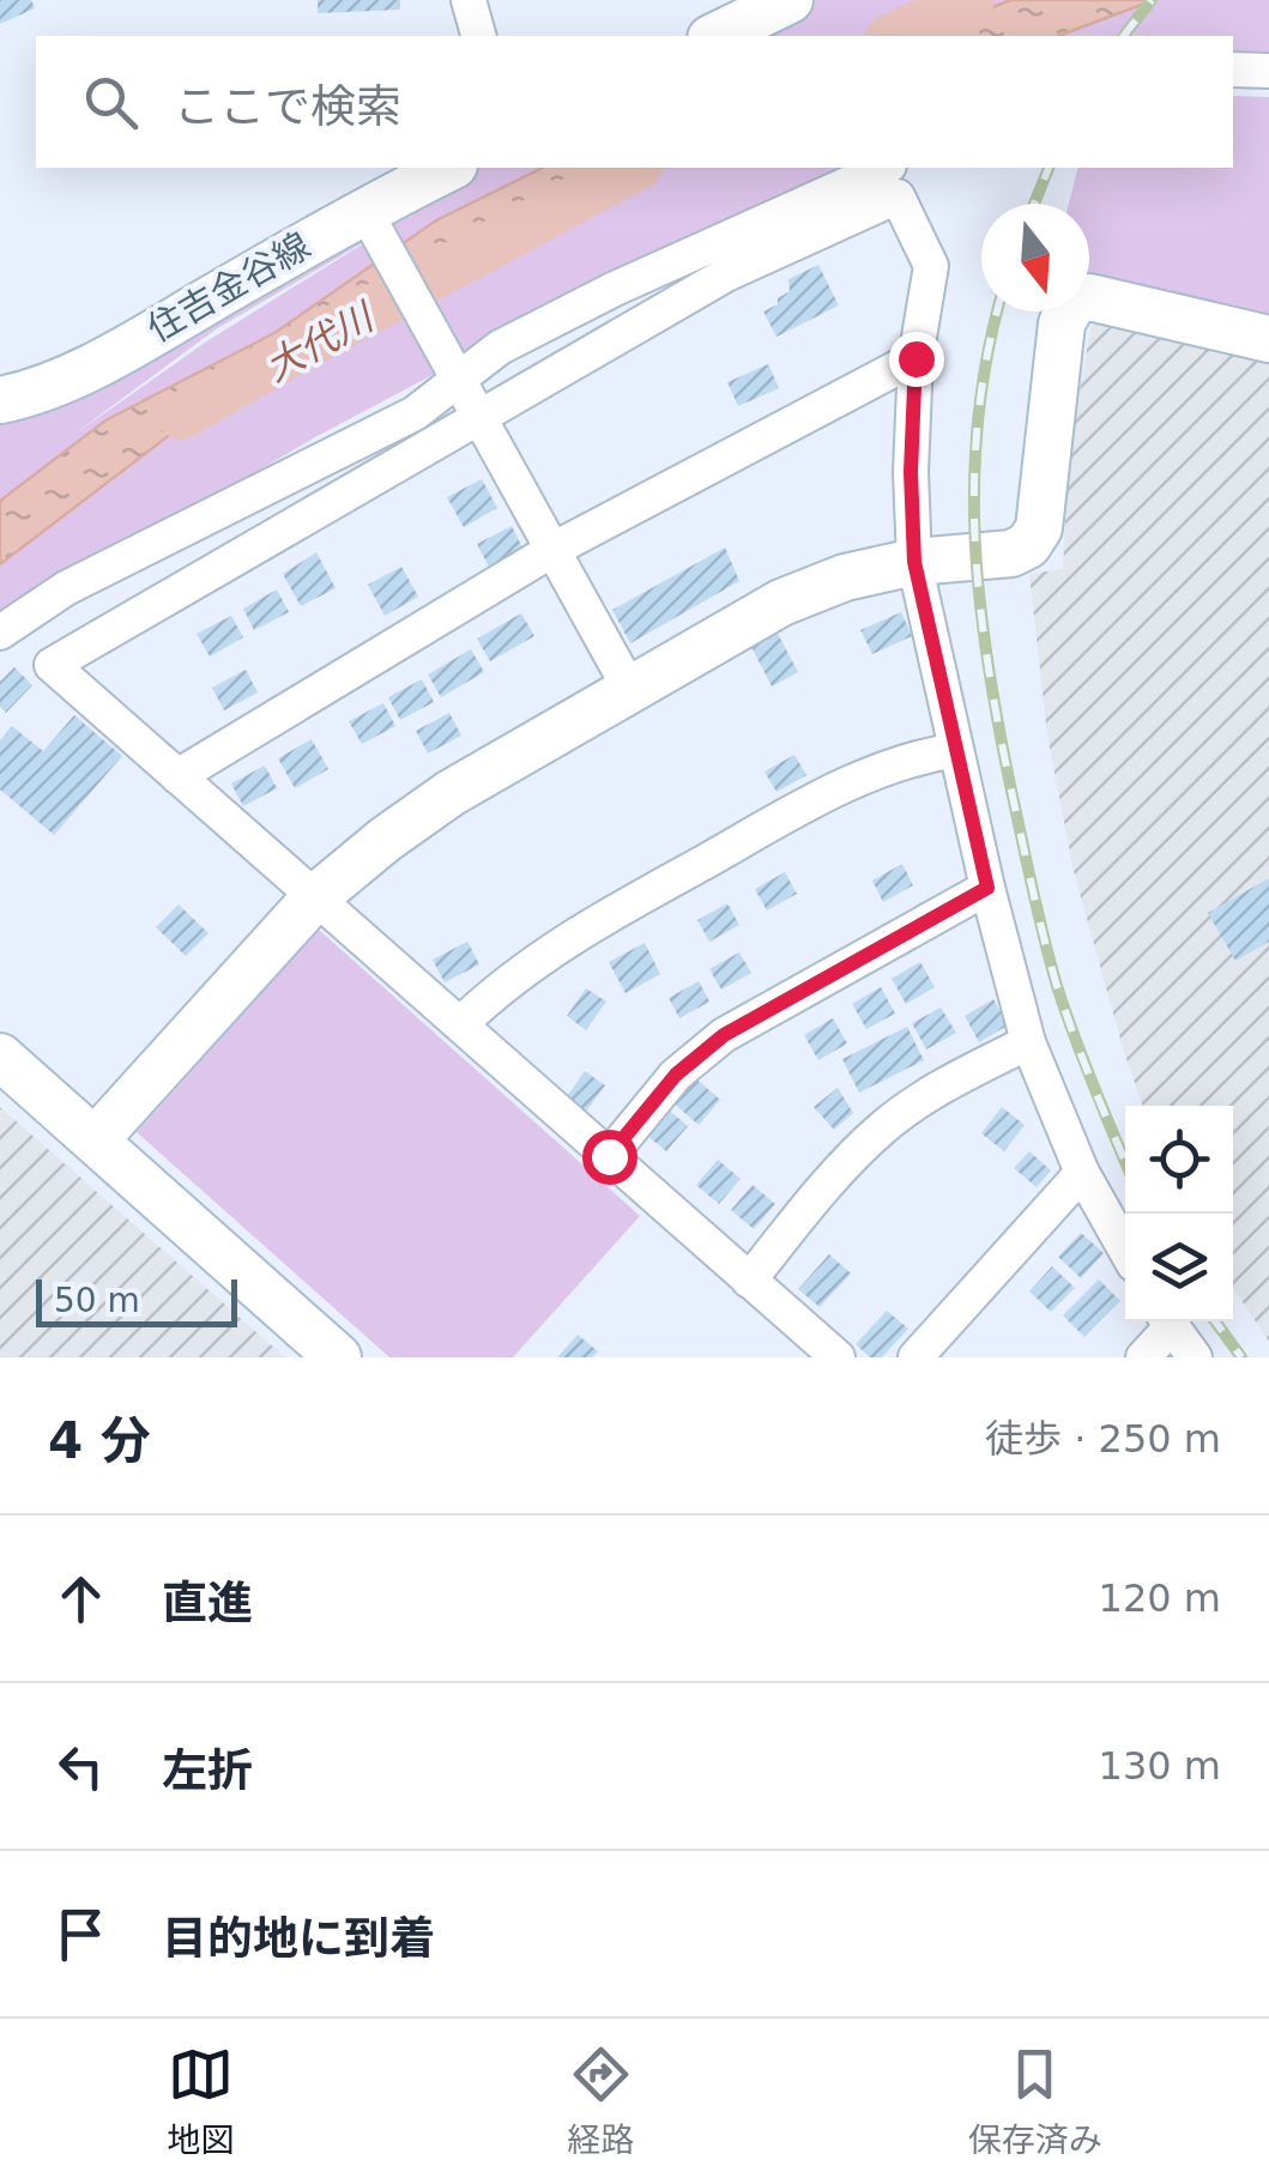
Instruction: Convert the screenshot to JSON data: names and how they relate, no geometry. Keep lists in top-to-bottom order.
{
  "streets": {
    "street": ["住吉金谷線"]
  },
  "water": ["大代川"],
  "scale_bar": "50 m",
  "north": "bottom",
  "page": {
    "search": "ここで検索",
    "scale": "50 m",
    "heading": ["4 分", "徒歩 · 250 m"],
    "list": [
      ["直進", "120 m"],
      ["左折", "130 m"],
      "目的地に到着"
    ],
    "nav": ["地図", "経路", "保存済み"]
  }
}
